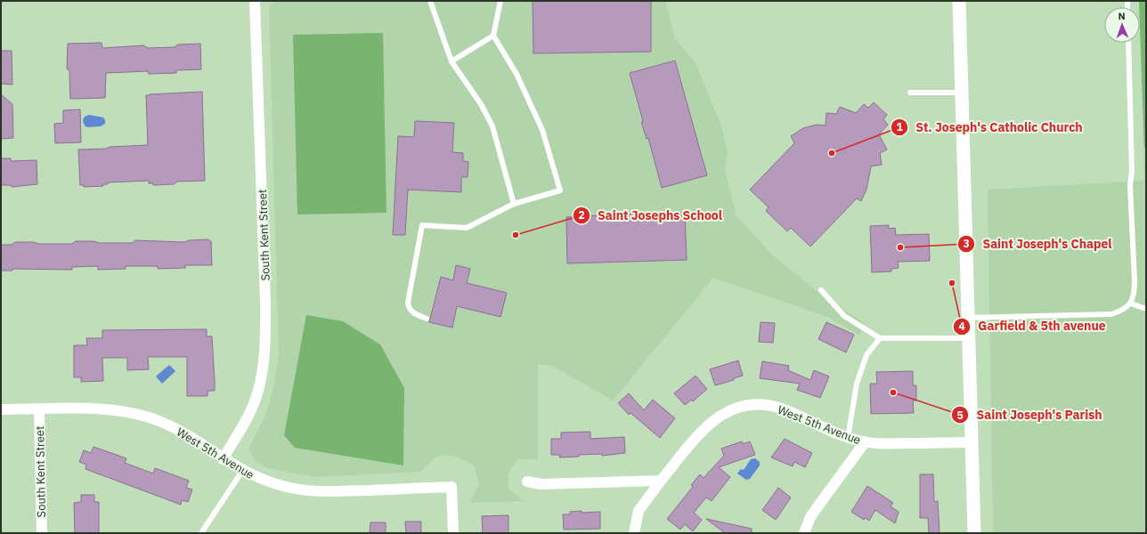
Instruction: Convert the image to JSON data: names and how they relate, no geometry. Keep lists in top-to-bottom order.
{
  "streets": {
    "street": ["South Kent Street", "West 5th Avenue"]
  },
  "crossings": [
    ["South Kent Street", "West 5th Avenue"]
  ],
  "places": [
    "St. Joseph's Catholic Church",
    "Saint Josephs School",
    "Saint Joseph's Chapel",
    "Garfield & 5th avenue",
    "Saint Joseph's Parish"
  ],
  "north": "top"
}
